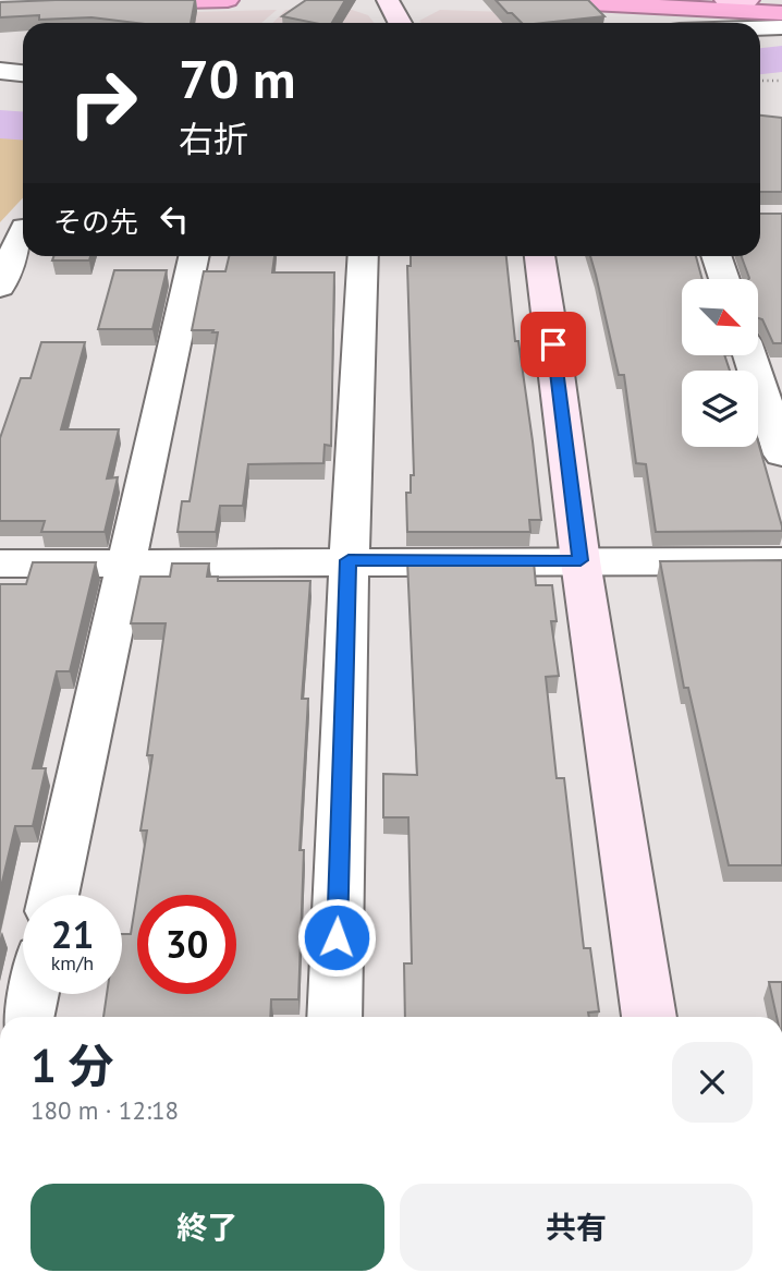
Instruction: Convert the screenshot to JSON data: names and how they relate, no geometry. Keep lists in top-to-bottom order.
{
  "north": "bottom right",
  "page": {
    "turn": ["70 m", "右折"],
    "then": "その先",
    "speed": "21 km/h",
    "limit": "30",
    "heading": ["1 分", "180 m · 12:18"],
    "buttons": ["終了", "共有"]
  }
}
